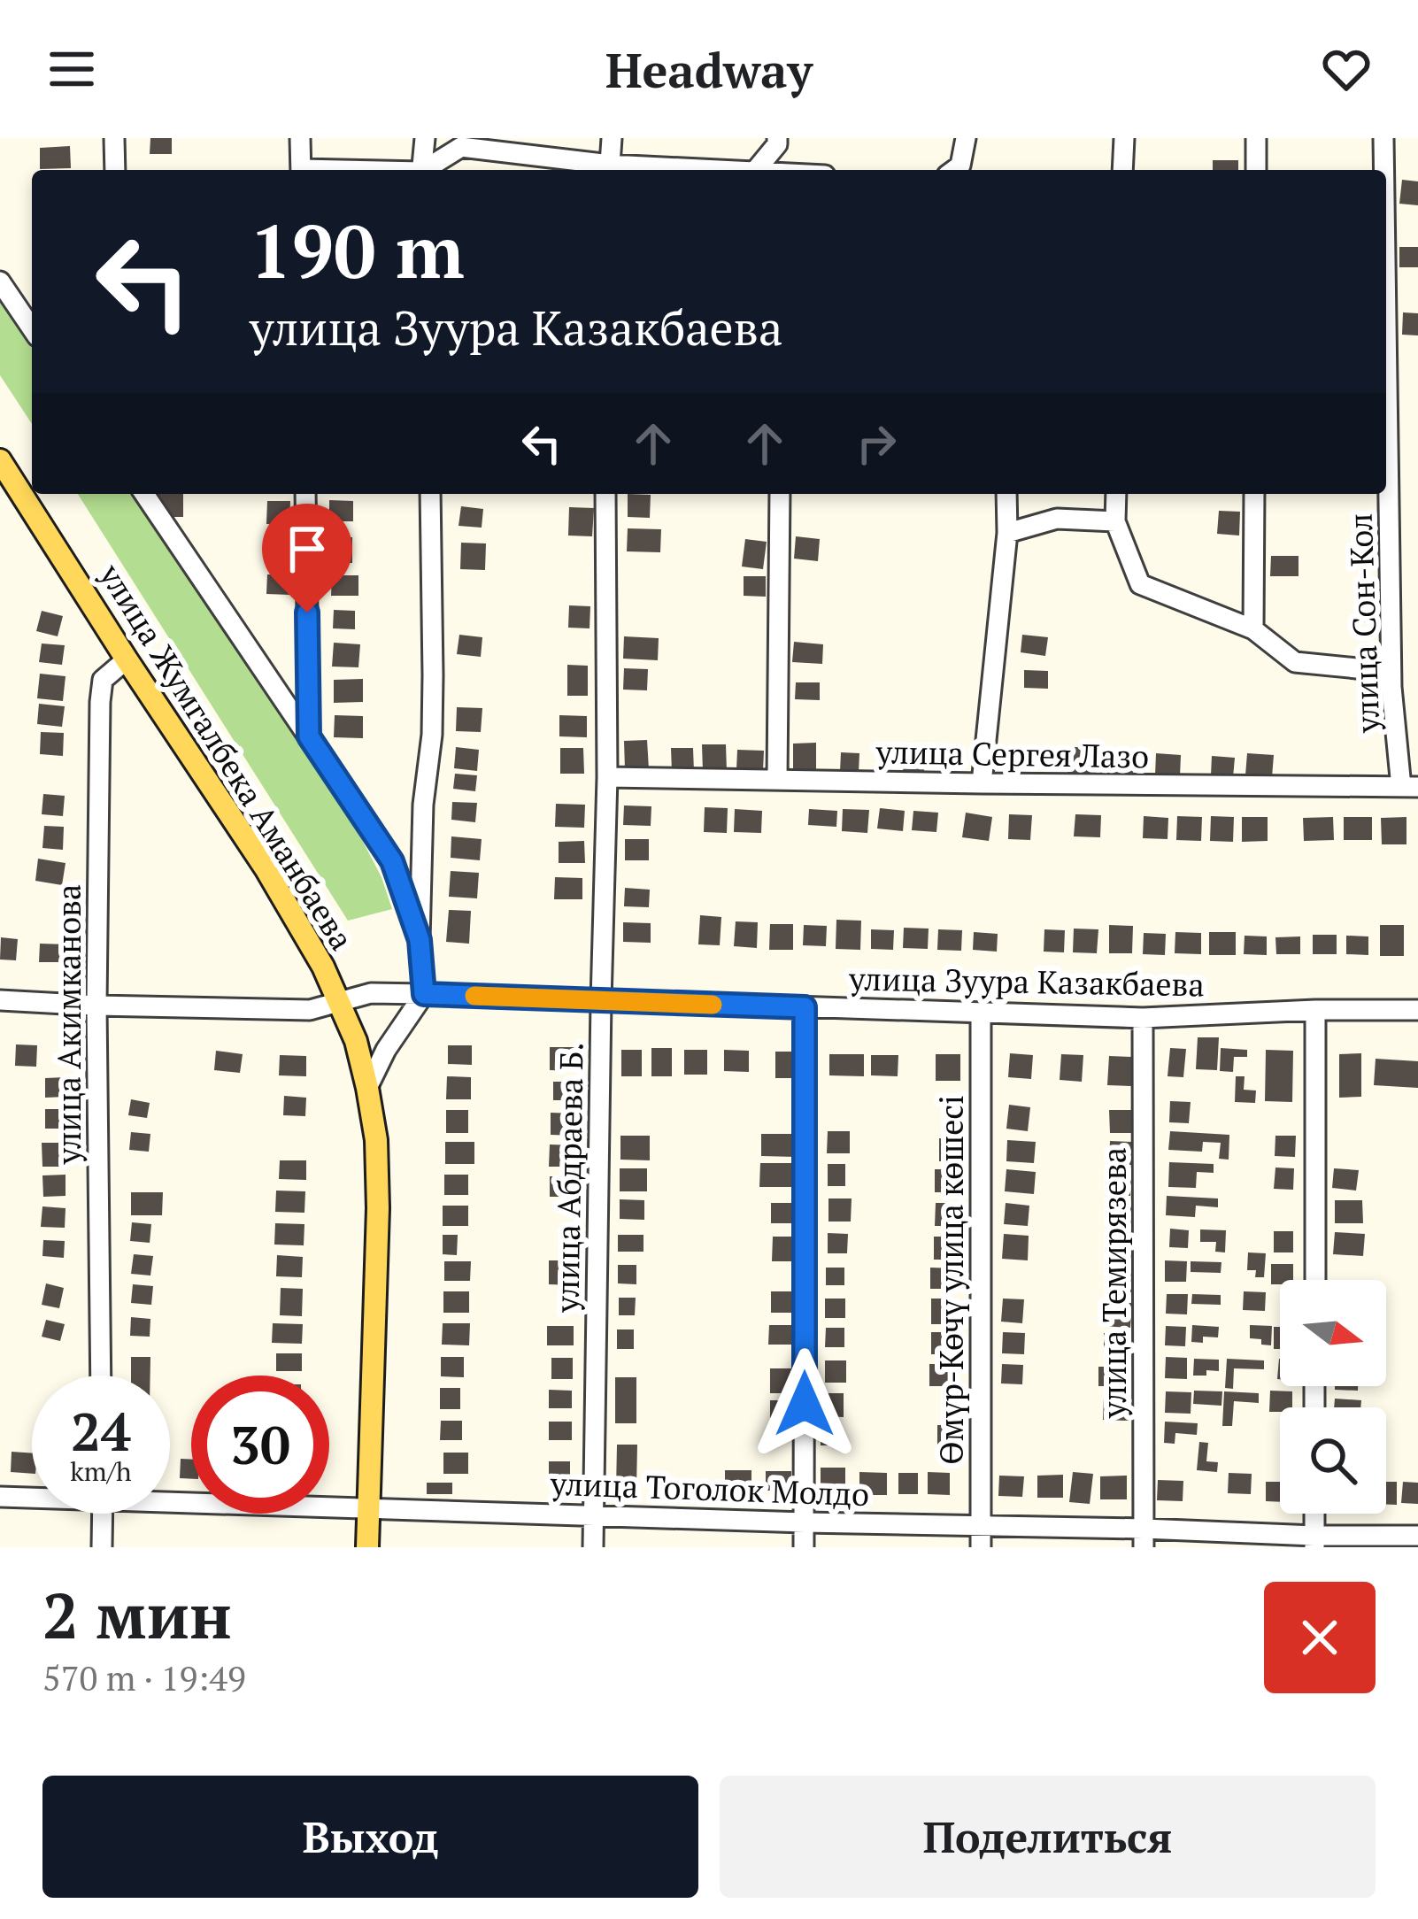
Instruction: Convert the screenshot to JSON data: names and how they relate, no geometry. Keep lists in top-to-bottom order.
{
  "streets": {
    "main road": ["улица Жумгалбека Аманбаева"],
    "street": [
      "улица Сон-Кол",
      "улица Сергея Лазо",
      "улица Зуура Казакбаева",
      "улица Акимканова",
      "улица Абдраева Б.",
      "Өмүр-Көчү улица көшесі",
      "улица Темирязева",
      "улица Тоголок Молдо"
    ]
  },
  "crossings": [
    ["улица Сон-Кол", "улица Сергея Лазо"],
    ["улица Сергея Лазо", "улица Абдраева Б."],
    ["улица Жумгалбека Аманбаева", "улица Зуура Казакбаева"],
    ["улица Жумгалбека Аманбаева", "улица Акимканова"],
    ["улица Жумгалбека Аманбаева", "улица Тоголок Молдо"],
    ["улица Зуура Казакбаева", "улица Акимканова"],
    ["улица Зуура Казакбаева", "улица Абдраева Б."],
    ["улица Зуура Казакбаева", "Өмүр-Көчү улица көшесі"],
    ["улица Зуура Казакбаева", "улица Темирязева"],
    ["улица Абдраева Б.", "улица Тоголок Молдо"],
    ["Өмүр-Көчү улица көшесі", "улица Тоголок Молдо"],
    ["улица Темирязева", "улица Тоголок Молдо"]
  ],
  "north": "right",
  "page": {
    "header": "Headway",
    "turn": ["190 m", "улица Зуура Казакбаева"],
    "speed": "24 km/h",
    "limit": "30",
    "heading": ["2 мин", "570 m · 19:49"],
    "buttons": ["Выход", "Поделиться"]
  }
}
